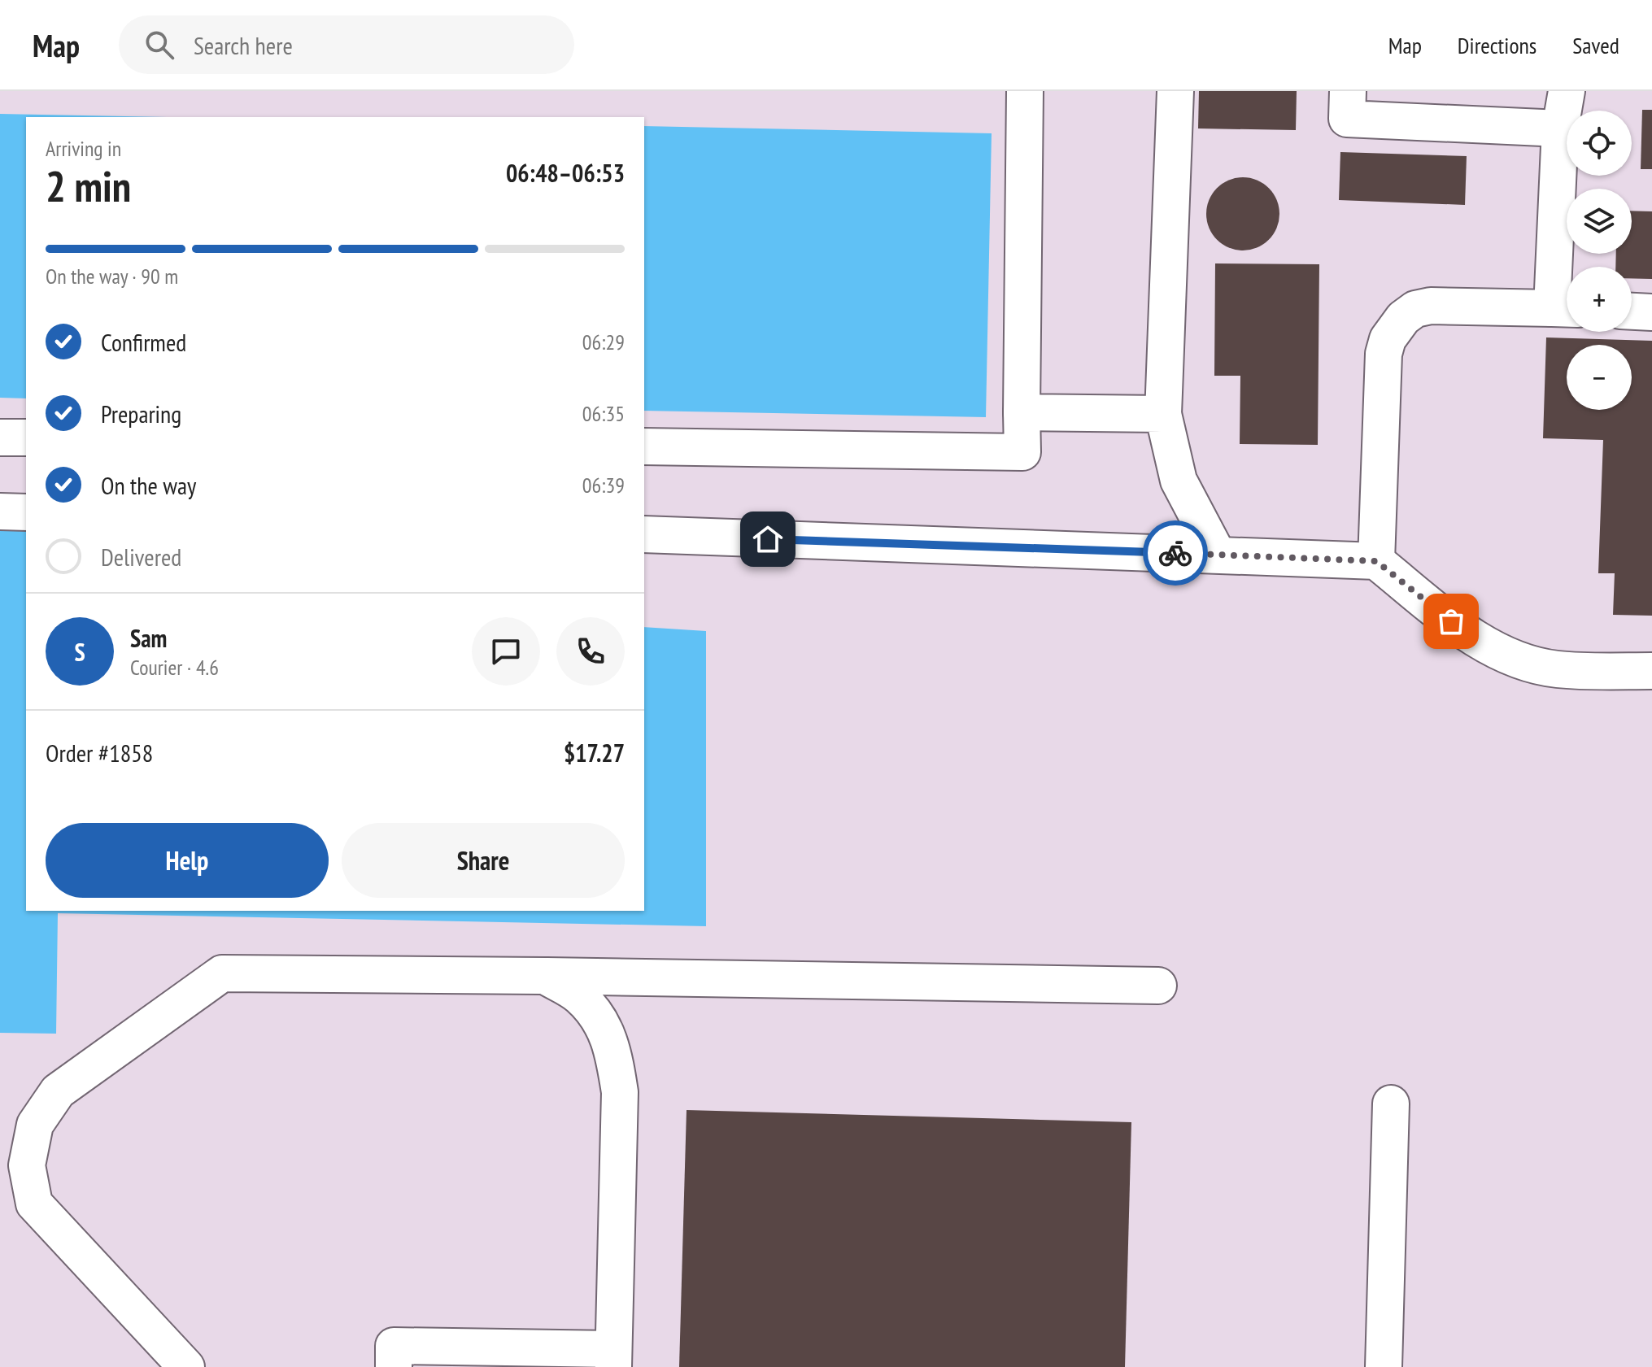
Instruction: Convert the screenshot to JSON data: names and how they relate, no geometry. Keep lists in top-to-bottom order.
{
  "page": {
    "header": "Map",
    "search": "Search here",
    "nav": ["Map", "Directions", "Saved"],
    "map_buttons": ["+", "−"],
    "heading": ["2 min", "Arriving in", "06:48–06:53"],
    "panel": [
      "Sam",
      "Courier · 4.6",
      "Order #1858",
      "$17.27"
    ],
    "bar": "On the way · 90 m",
    "list": [
      ["Confirmed", "06:29"],
      ["Preparing", "06:35"],
      ["On the way", "06:39"],
      "Delivered"
    ],
    "round": "S",
    "buttons": ["Help", "Share"]
  }
}
